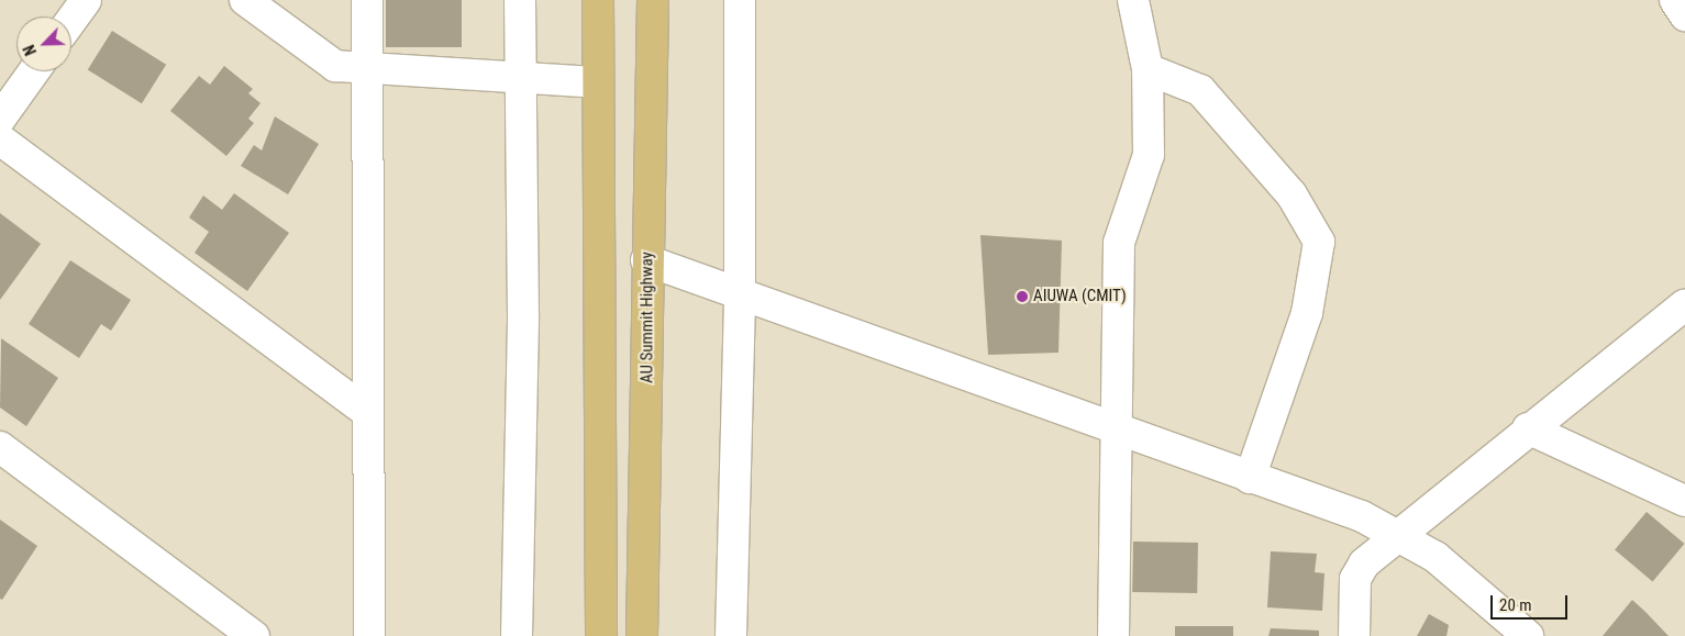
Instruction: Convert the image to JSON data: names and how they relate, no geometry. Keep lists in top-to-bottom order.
{
  "streets": {
    "main road": ["AU Summit Highway"]
  },
  "places": ["AIUWA (CMIT)"],
  "scale_bar": "20 m",
  "north": "bottom left"
}
